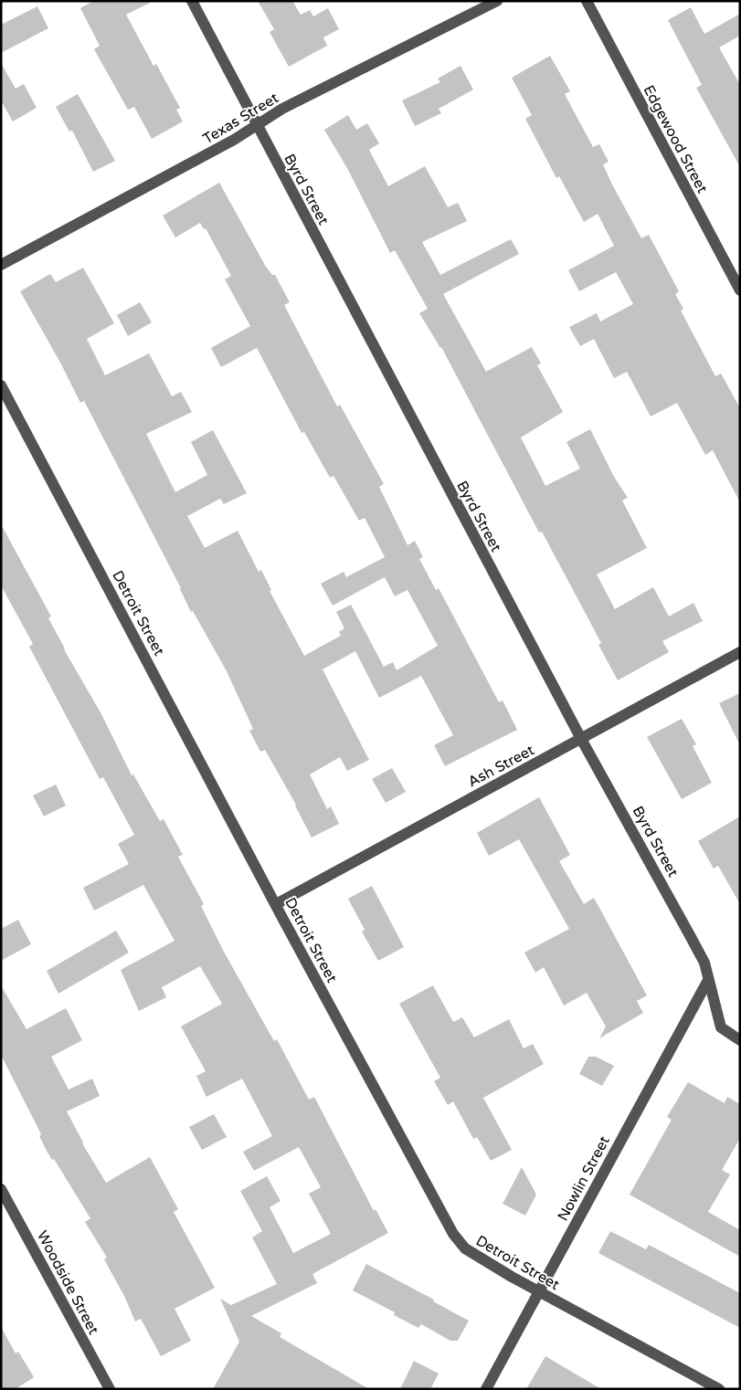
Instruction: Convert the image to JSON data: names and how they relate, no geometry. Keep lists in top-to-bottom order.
{
  "streets": {
    "street": [
      "Texas Street",
      "Edgewood Street",
      "Byrd Street",
      "Detroit Street",
      "Ash Street",
      "Nowlin Street",
      "Woodside Street"
    ]
  },
  "crossings": [
    ["Texas Street", "Byrd Street"],
    ["Byrd Street", "Ash Street"],
    ["Byrd Street", "Nowlin Street"],
    ["Detroit Street", "Ash Street"],
    ["Detroit Street", "Nowlin Street"]
  ]
}
